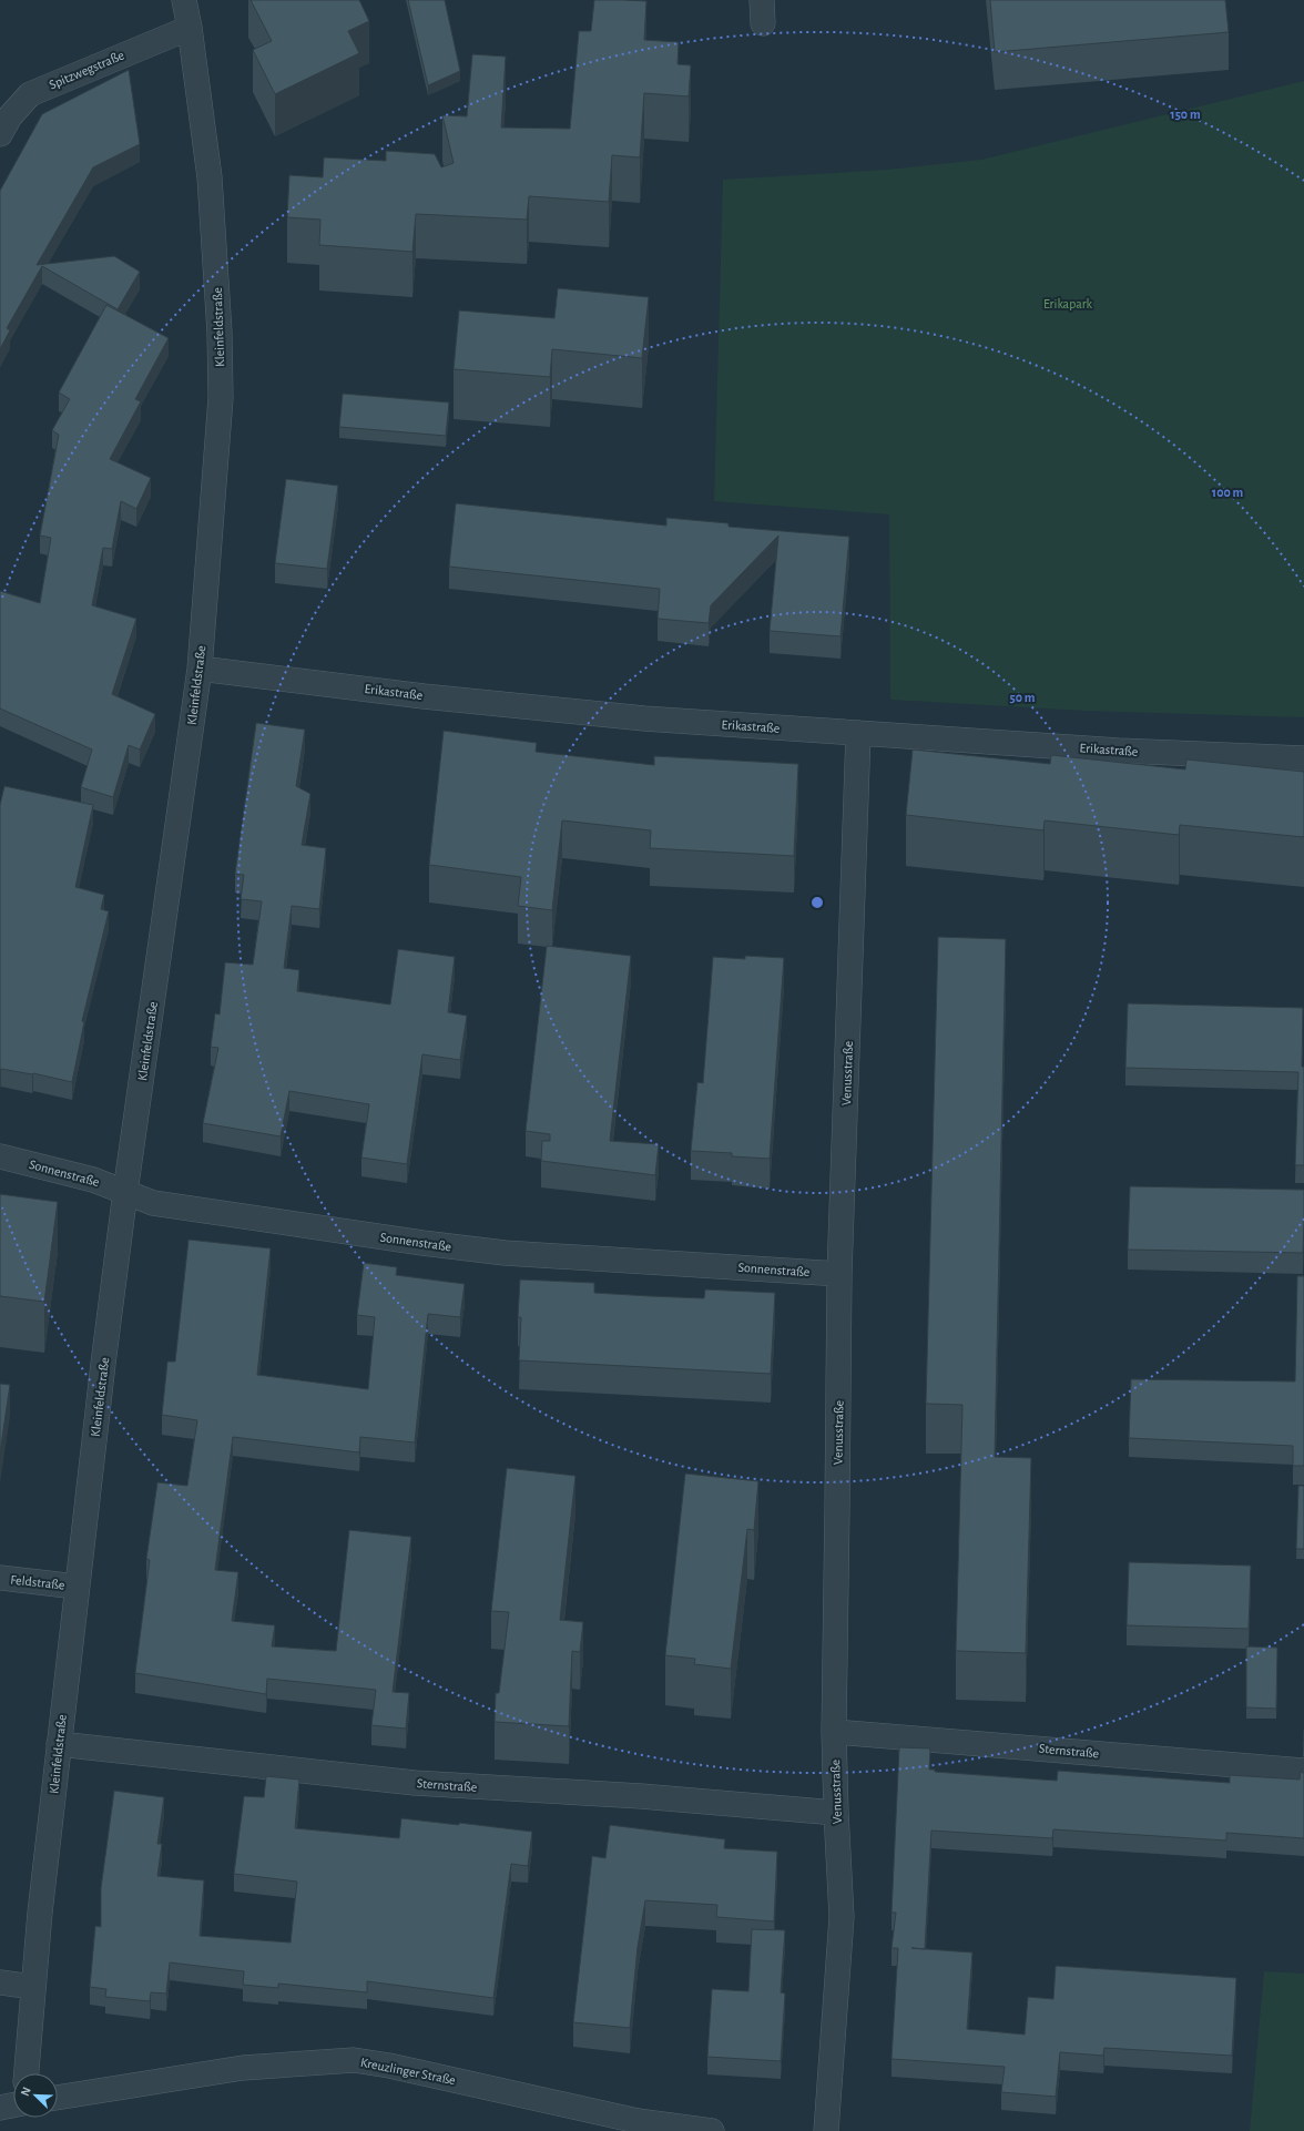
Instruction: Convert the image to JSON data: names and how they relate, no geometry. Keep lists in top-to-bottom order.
{
  "streets": {
    "street": [
      "Spitzwegstraße",
      "Kleinfeldstraße",
      "Erikastraße",
      "Venusstraße",
      "Sonnenstraße",
      "Feldstraße",
      "Sternstraße",
      "Kreuzlinger Straße"
    ]
  },
  "crossings": [
    ["Spitzwegstraße", "Kleinfeldstraße"],
    ["Kleinfeldstraße", "Erikastraße"],
    ["Kleinfeldstraße", "Sonnenstraße"],
    ["Kleinfeldstraße", "Feldstraße"],
    ["Kleinfeldstraße", "Sternstraße"],
    ["Erikastraße", "Venusstraße"],
    ["Venusstraße", "Sonnenstraße"],
    ["Venusstraße", "Sternstraße"]
  ],
  "parks": ["Erikapark"],
  "north": "top left",
  "rings": ["150 m", "100 m", "50 m"]
}
